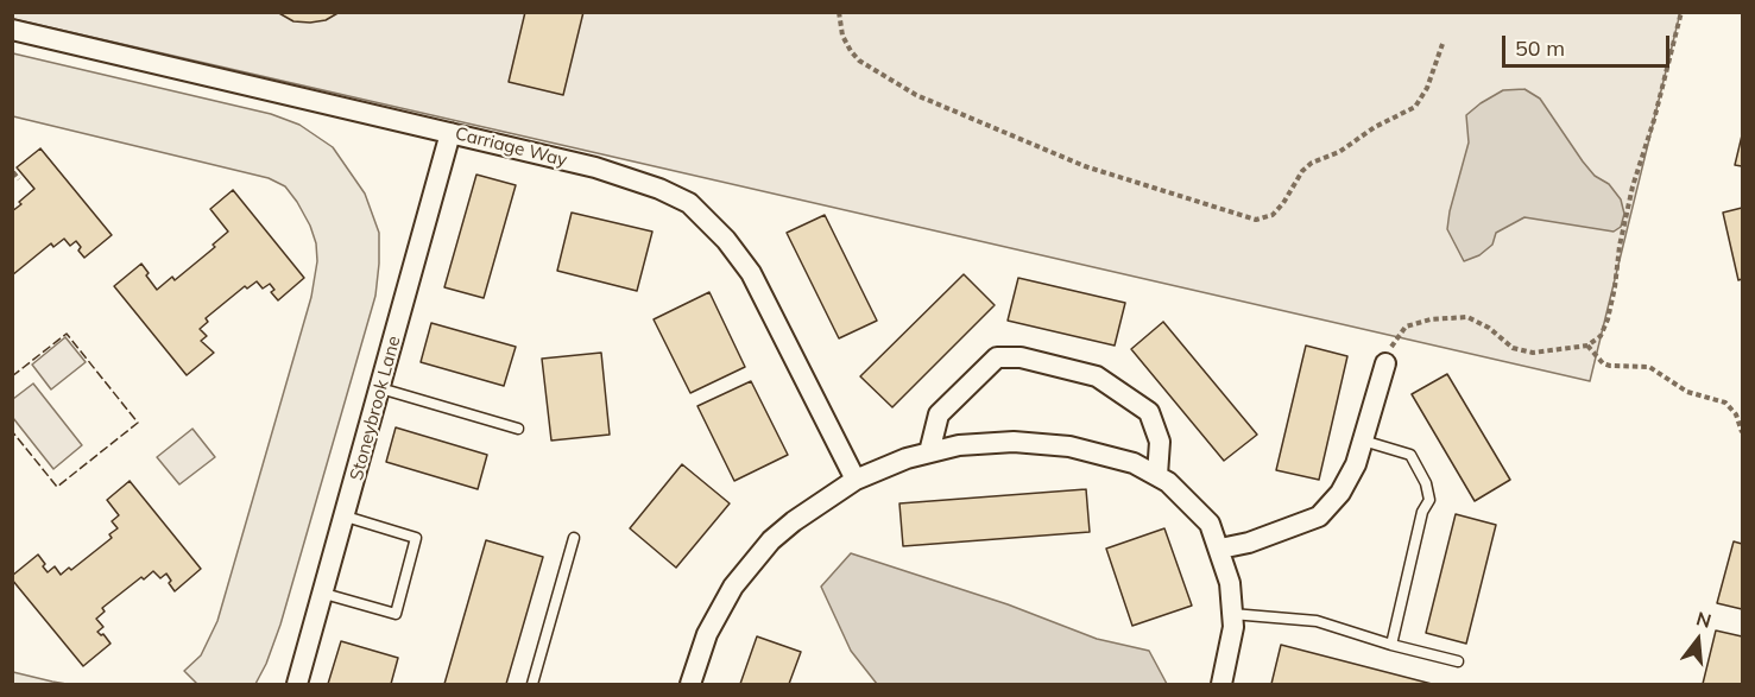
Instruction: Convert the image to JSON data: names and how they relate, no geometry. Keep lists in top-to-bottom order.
{
  "streets": {
    "street": ["Carriage Way", "Stoneybrook Lane"]
  },
  "crossings": [
    ["Carriage Way", "Stoneybrook Lane"]
  ],
  "scale_bar": "50 m",
  "north": "top"
}
